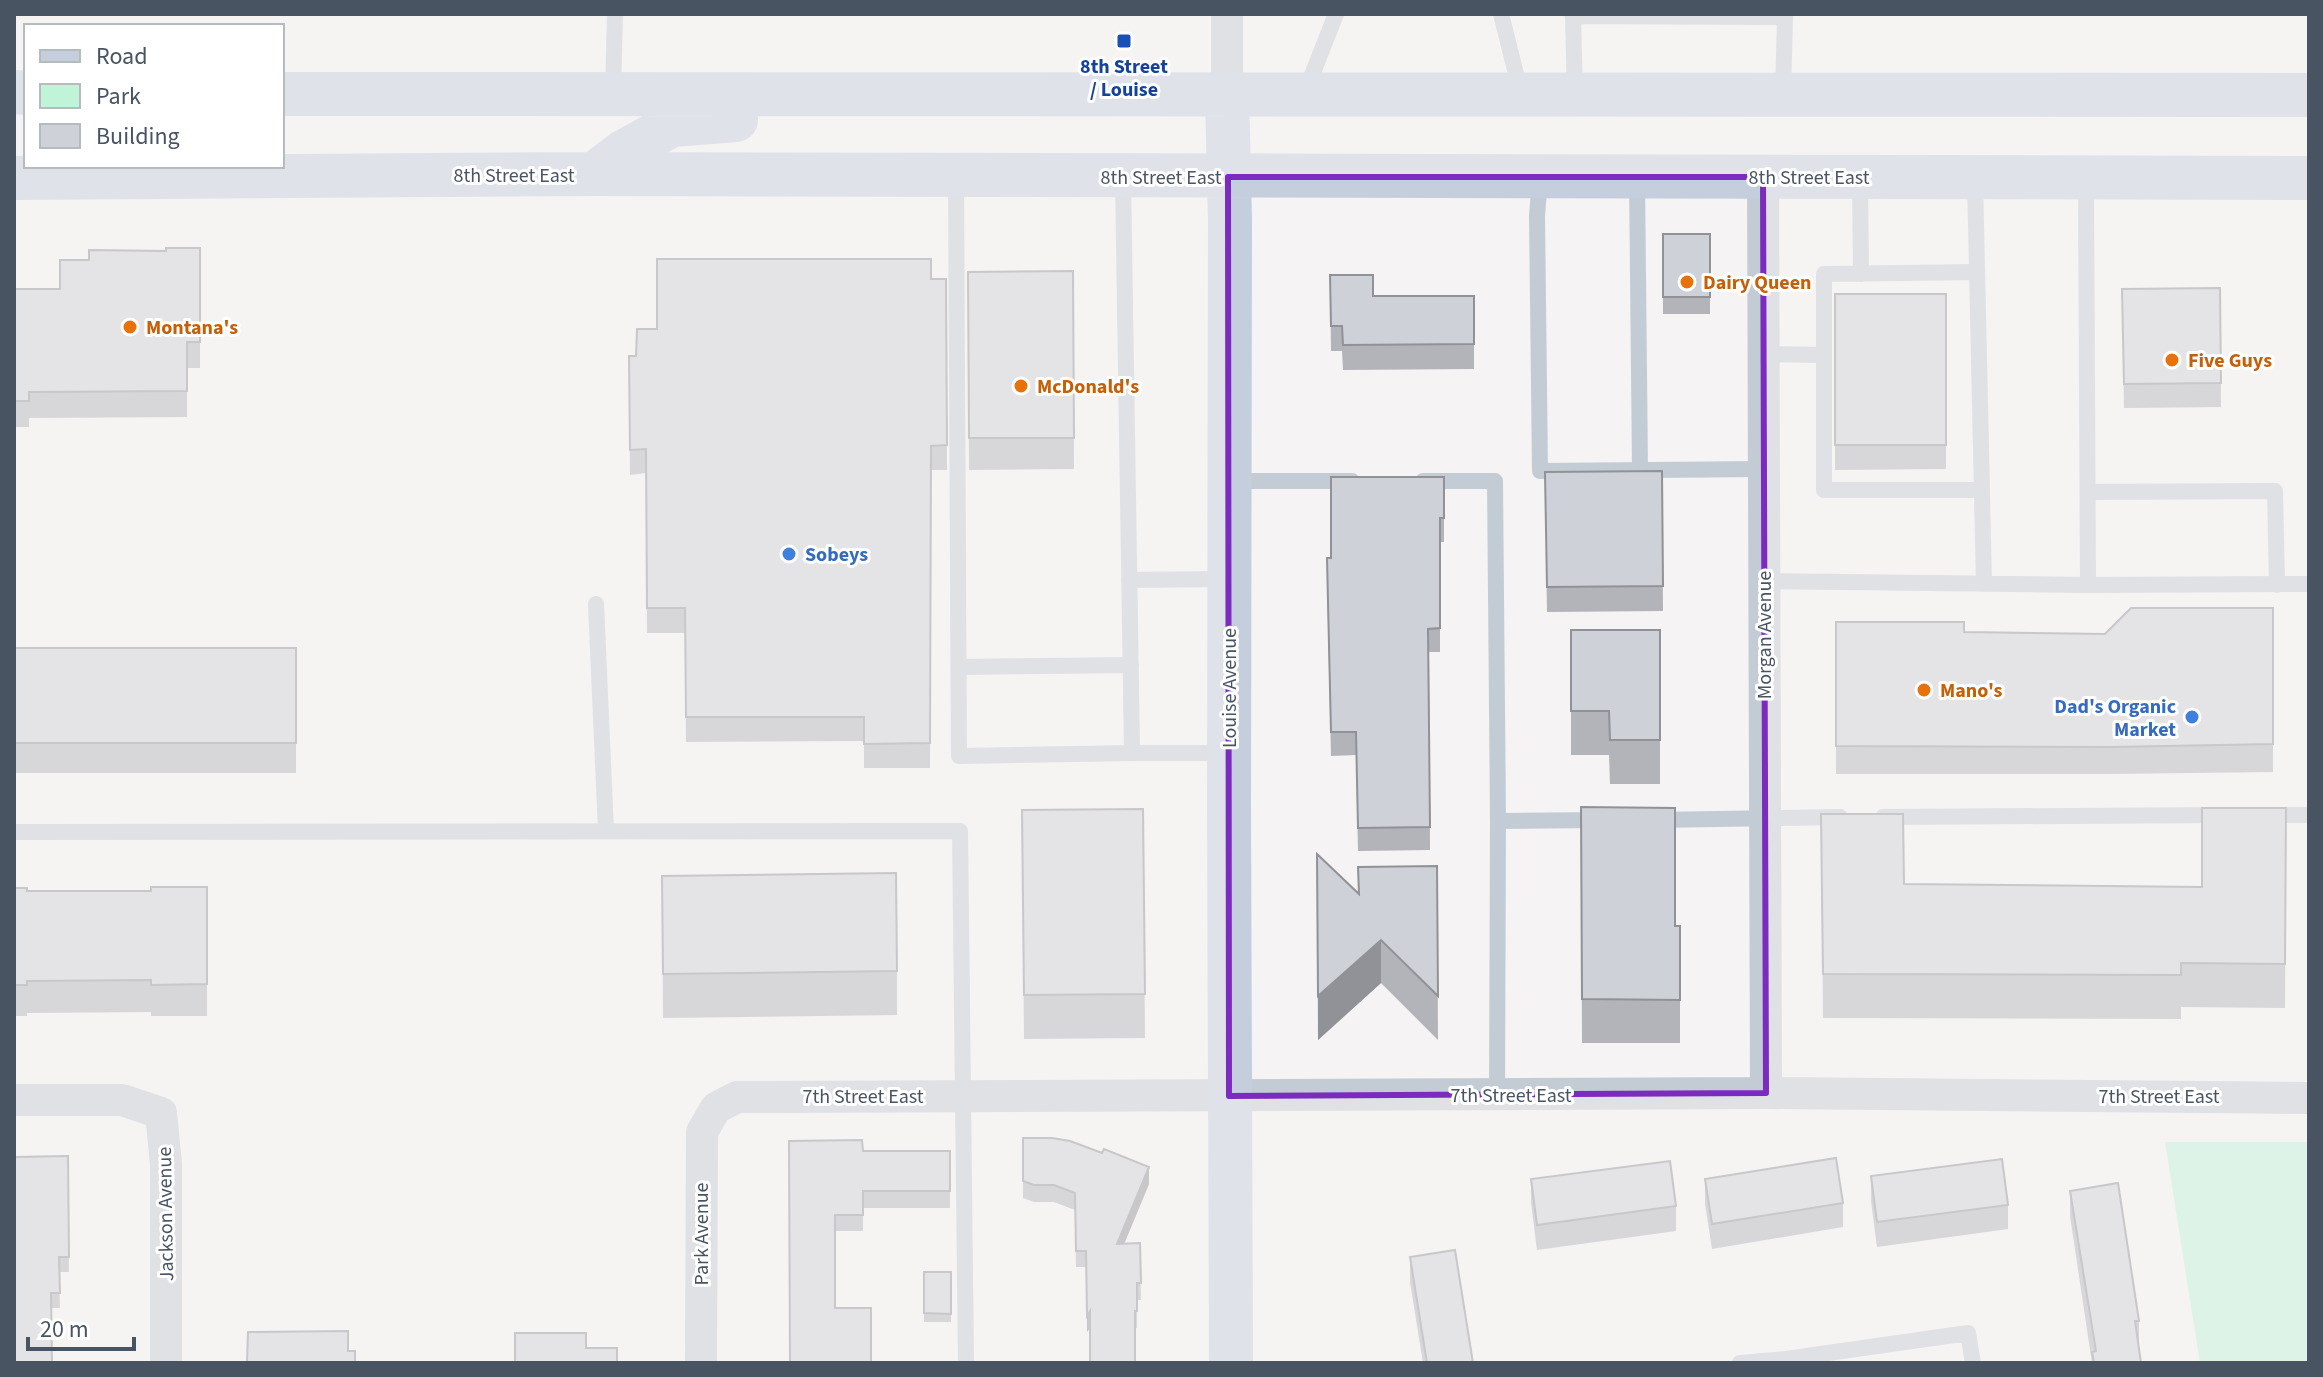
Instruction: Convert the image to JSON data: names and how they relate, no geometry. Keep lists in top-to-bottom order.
{
  "streets": {
    "main road": ["8th Street East", "Louise Avenue"],
    "street": [
      "Morgan Avenue",
      "7th Street East",
      "Jackson Avenue",
      "Park Avenue"
    ]
  },
  "crossings": [
    ["8th Street East", "Morgan Avenue"],
    ["8th Street East", "Louise Avenue"],
    ["Morgan Avenue", "7th Street East"],
    ["Louise Avenue", "7th Street East"],
    ["7th Street East", "Park Avenue"]
  ],
  "places": {
    "transit": ["8th Street / Louise"],
    "other": [
      "Dairy Queen",
      "Montana's",
      "Five Guys",
      "McDonald's",
      "Sobeys",
      "Mano's",
      "Dad's Organic Market"
    ]
  },
  "legend": ["Road", "Park", "Building"],
  "scale_bar": "20 m"
}
